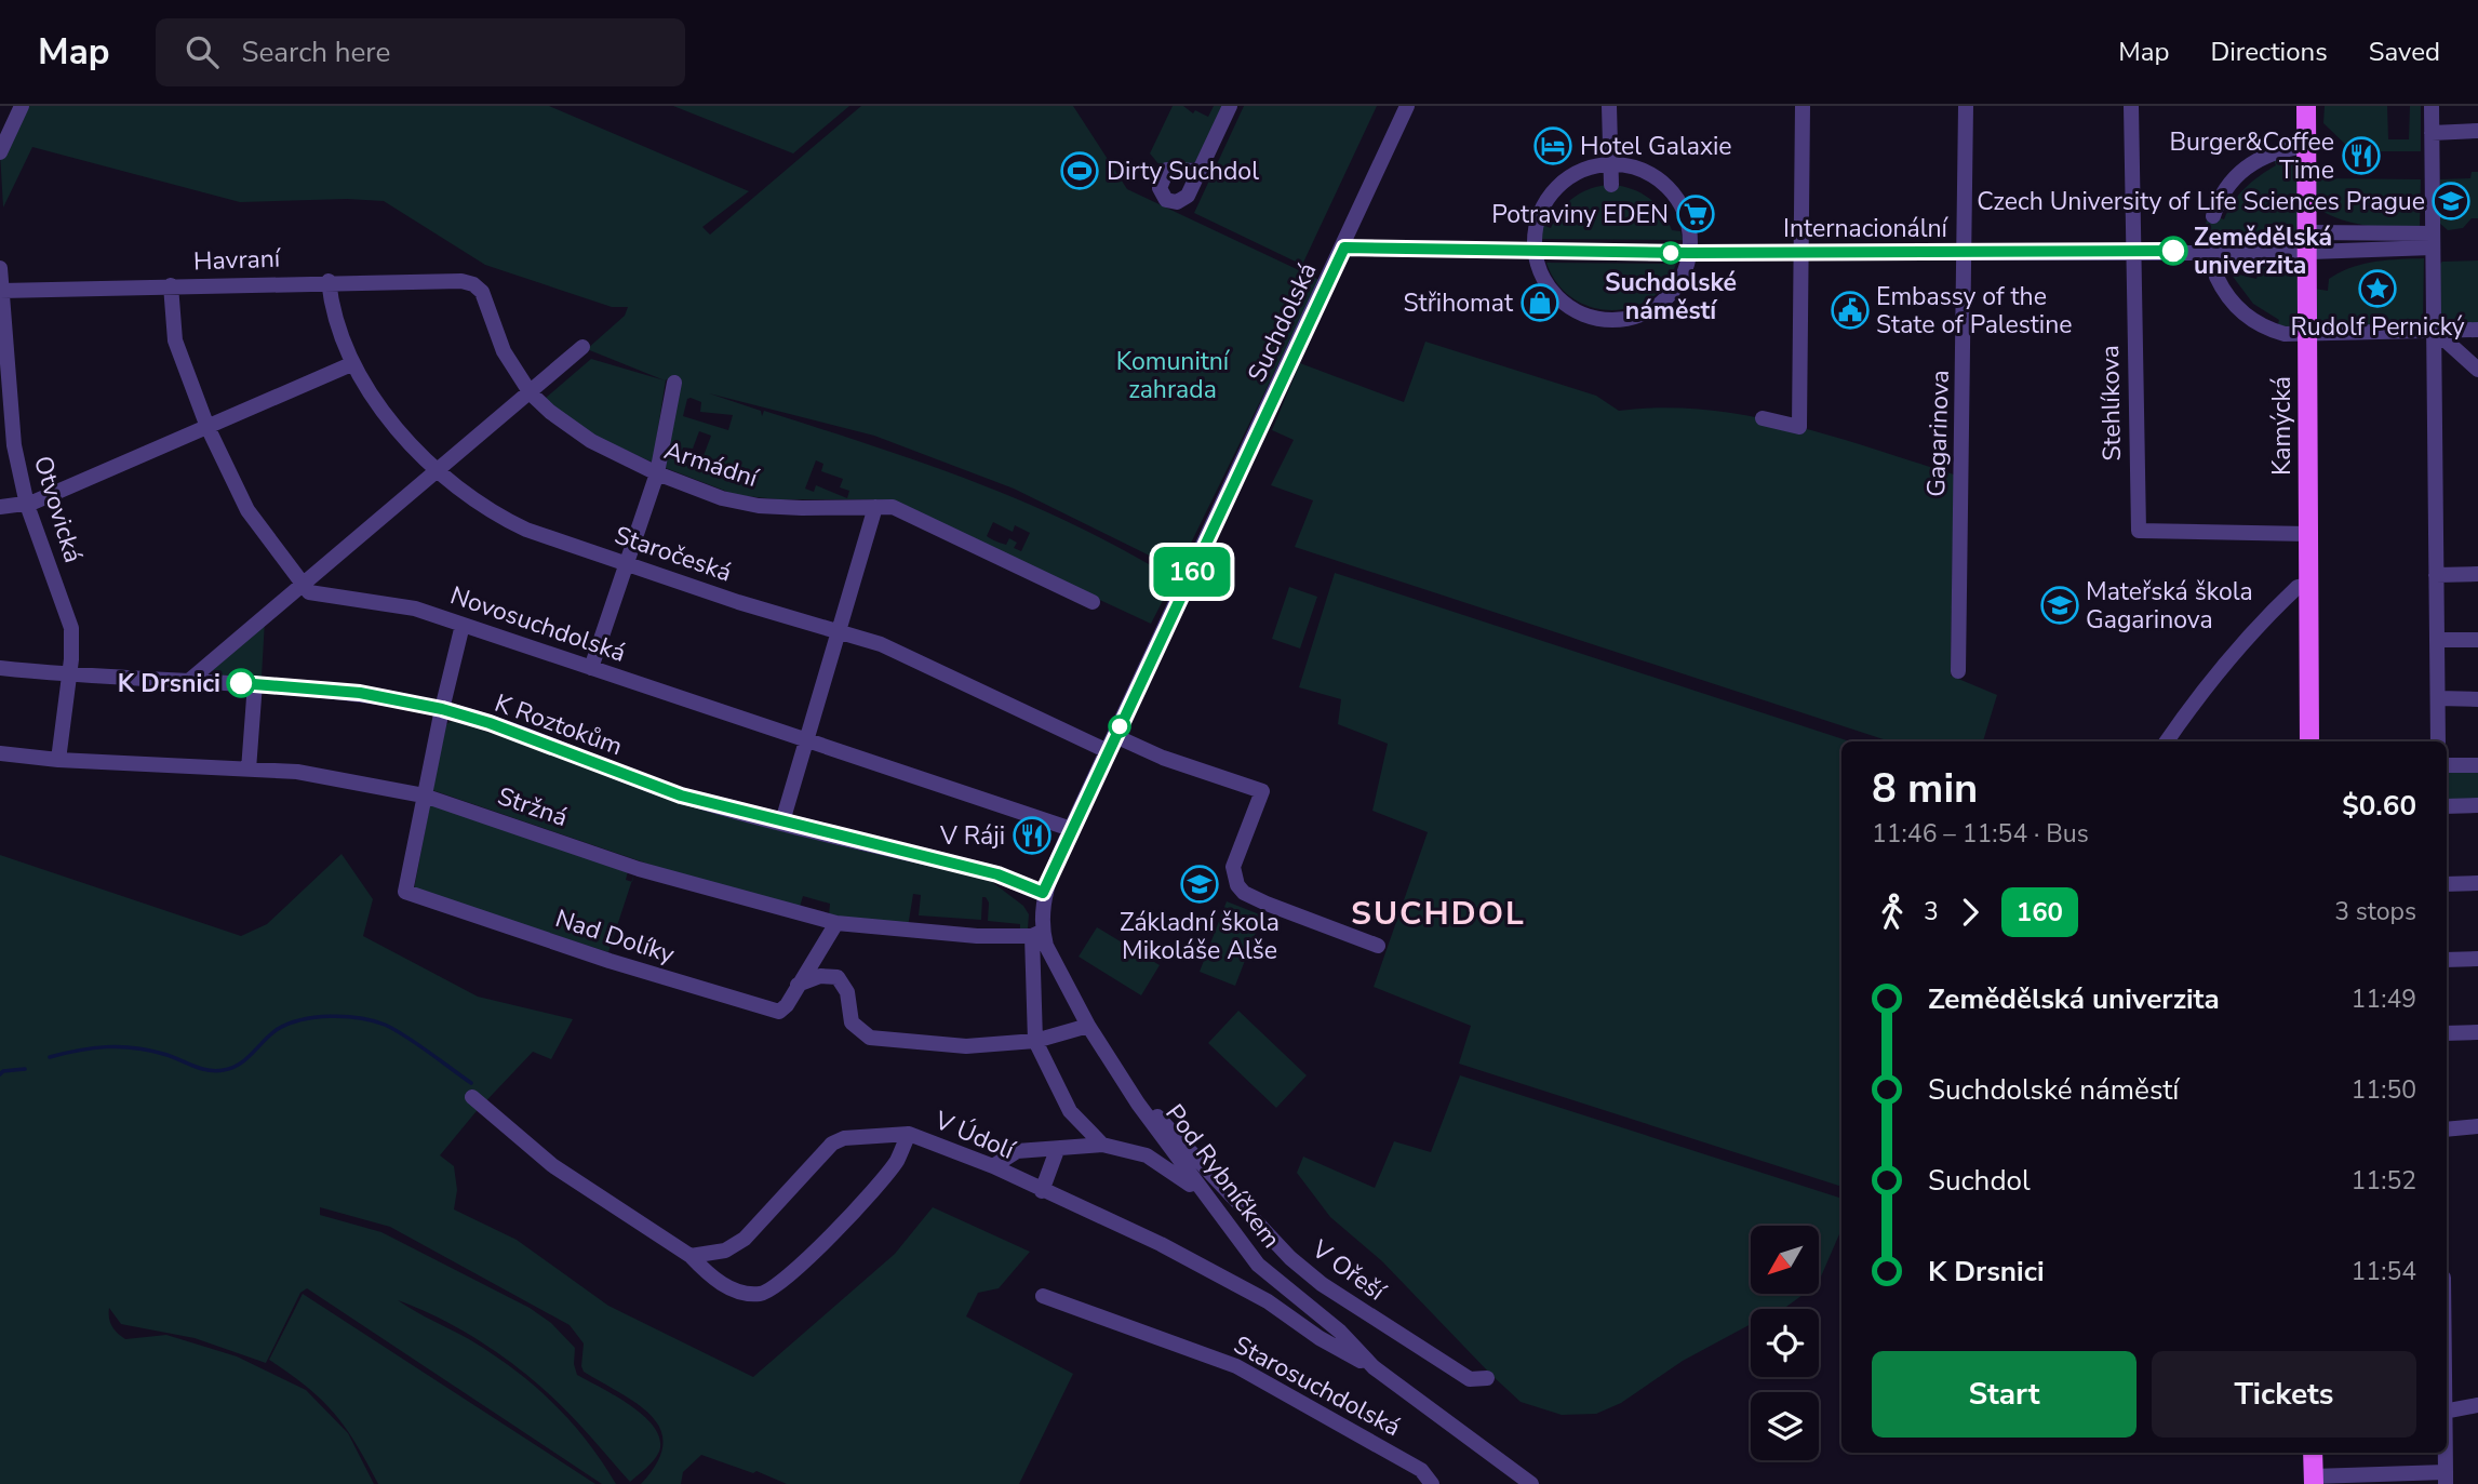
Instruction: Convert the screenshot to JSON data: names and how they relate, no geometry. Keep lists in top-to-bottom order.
{
  "streets": {
    "main road": ["Kamýcká"],
    "street": [
      "Internacionální",
      "Havraní",
      "Suchdolská",
      "Stehlíkova",
      "Gagarinova",
      "Armádní",
      "Otvovická",
      "Staročeská",
      "Novosuchdolská",
      "K Roztokům",
      "Stržná",
      "Nad Dolíky",
      "V Údolí",
      "Pod Rybníčkem",
      "V Ořeší",
      "Starosuchdolská"
    ]
  },
  "crossings": [
    ["Internacionální", "Suchdolská"],
    ["Internacionální", "Stehlíkova"],
    ["Internacionální", "Kamýcká"],
    ["Internacionální", "Gagarinova"],
    ["Havraní", "Armádní"],
    ["Havraní", "Otvovická"],
    ["Havraní", "Staročeská"],
    ["Suchdolská", "Staročeská"],
    ["Suchdolská", "Novosuchdolská"],
    ["Suchdolská", "K Roztokům"],
    ["Suchdolská", "Stržná"],
    ["Suchdolská", "Pod Rybníčkem"],
    ["Stehlíkova", "Kamýcká"],
    ["Otvovická", "K Roztokům"],
    ["Otvovická", "Stržná"],
    ["Stržná", "Nad Dolíky"],
    ["Stržná", "Pod Rybníčkem"],
    ["V Údolí", "Pod Rybníčkem"],
    ["Pod Rybníčkem", "V Ořeší"]
  ],
  "districts": ["SUCHDOL"],
  "parks": ["Komunitní zahrada"],
  "places": {
    "hotel": ["Hotel Galaxie"],
    "restaurant": ["Burger&Coffee Time", "V Ráji"],
    "sports": ["Dirty Suchdol"],
    "school or university": ["Czech University of Life Sciences Prague", "Mateřská škola Gagarinova", "Základní škola Mikoláše Alše"],
    "supermarket": ["Potraviny EDEN"],
    "other": ["Zemědělská univerzita", "Suchdolské náměstí", "K Drsnici"],
    "place": ["Rudolf Pernický"],
    "shop": ["Střihomat"],
    "public building": ["Embassy of the State of Palestine"]
  },
  "lines": ["bus line 160"],
  "north": "bottom left",
  "page": {
    "header": "Map",
    "search": "Search here",
    "nav": ["Map", "Directions", "Saved"],
    "on_map": "160",
    "heading": ["8 min", "11:46 – 11:54 · Bus", "$0.60"],
    "legs": ["3", "160", "3 stops"],
    "list": [
      {
        "name": "Zemědělská univerzita",
        "value": "11:49"
      },
      {
        "name": "Suchdolské náměstí",
        "value": "11:50"
      },
      {
        "name": "Suchdol",
        "value": "11:52"
      },
      {
        "name": "K Drsnici",
        "value": "11:54"
      }
    ],
    "buttons": ["Start", "Tickets"]
  }
}
